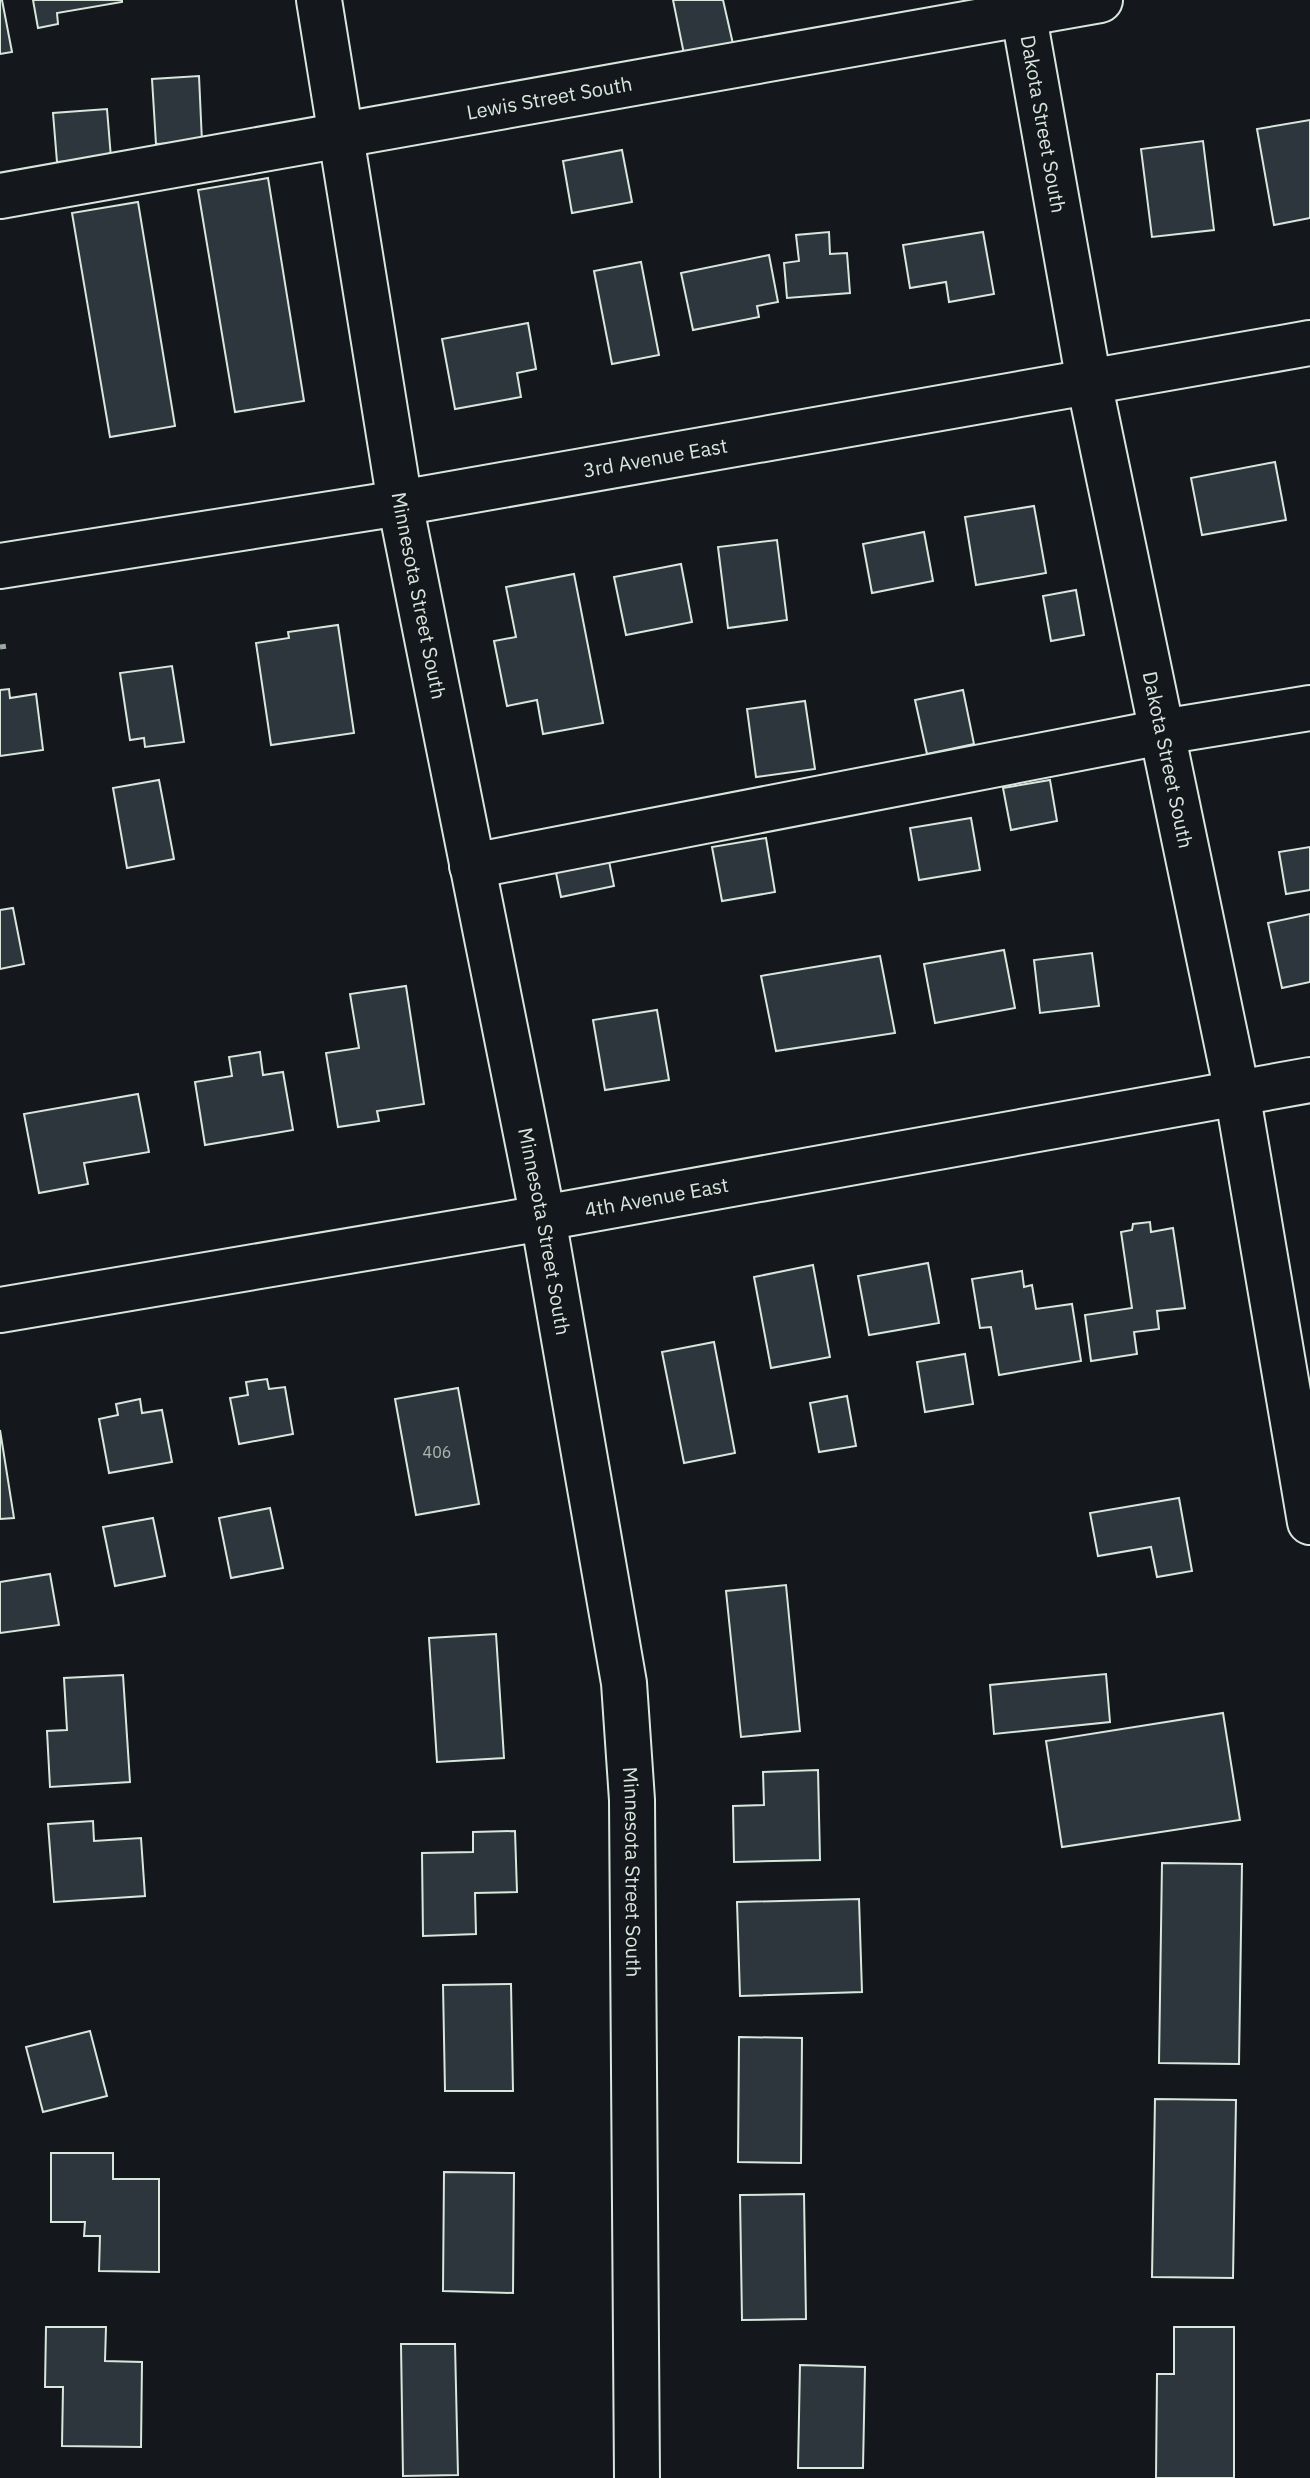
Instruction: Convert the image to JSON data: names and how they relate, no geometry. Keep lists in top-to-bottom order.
{
  "streets": {
    "street": [
      "Lewis Street South",
      "Dakota Street South",
      "3rd Avenue East",
      "Minnesota Street South",
      "4th Avenue East"
    ]
  },
  "crossings": [
    ["Lewis Street South", "Dakota Street South"],
    ["Lewis Street South", "Minnesota Street South"],
    ["Dakota Street South", "3rd Avenue East"],
    ["Dakota Street South", "4th Avenue East"],
    ["3rd Avenue East", "Minnesota Street South"],
    ["Minnesota Street South", "4th Avenue East"]
  ],
  "house_numbers": ["406"]
}
